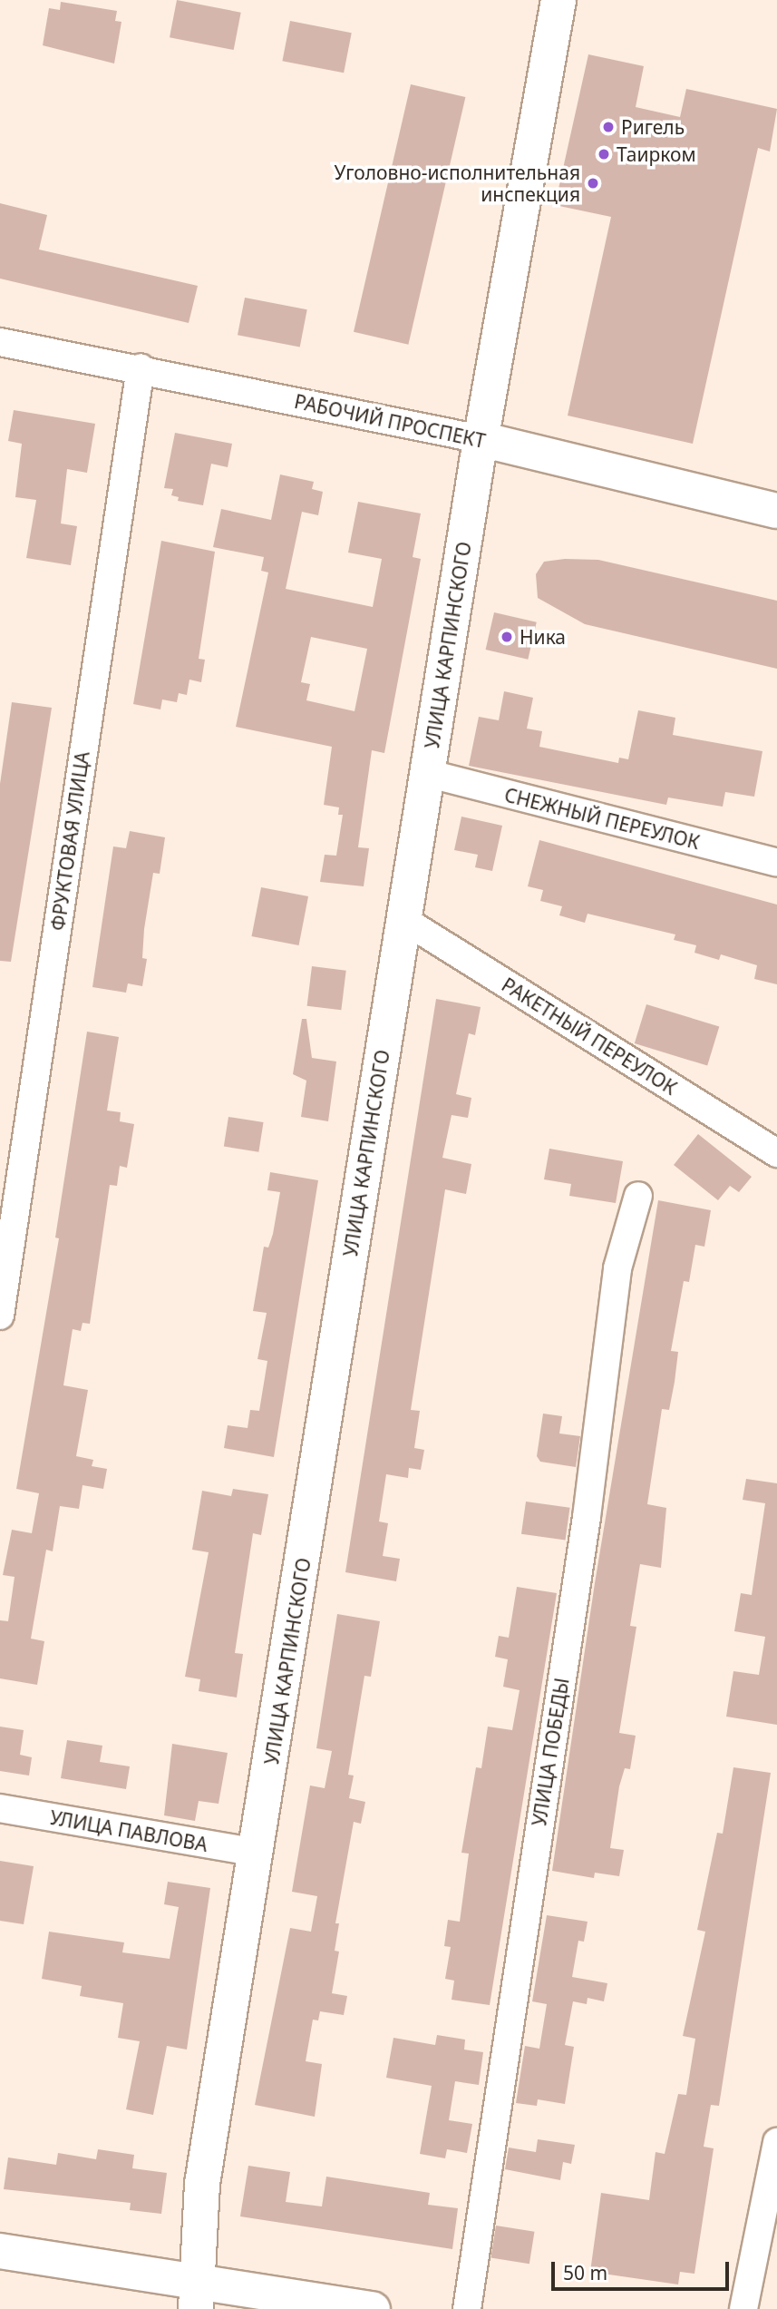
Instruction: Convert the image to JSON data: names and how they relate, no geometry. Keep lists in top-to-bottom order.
{
  "streets": {
    "street": [
      "РАБОЧИЙ ПРОСПЕКТ",
      "УЛИЦА КАРПИНСКОГО",
      "СНЕЖНЫЙ ПЕРЕУЛОК",
      "ФРУКТОВАЯ УЛИЦА",
      "РАКЕТНЫЙ ПЕРЕУЛОК",
      "УЛИЦА ПОБЕДЫ",
      "УЛИЦА ПАВЛОВА"
    ]
  },
  "crossings": [
    ["РАБОЧИЙ ПРОСПЕКТ", "УЛИЦА КАРПИНСКОГО"],
    ["РАБОЧИЙ ПРОСПЕКТ", "ФРУКТОВАЯ УЛИЦА"],
    ["УЛИЦА КАРПИНСКОГО", "СНЕЖНЫЙ ПЕРЕУЛОК"],
    ["УЛИЦА КАРПИНСКОГО", "РАКЕТНЫЙ ПЕРЕУЛОК"],
    ["УЛИЦА КАРПИНСКОГО", "УЛИЦА ПАВЛОВА"]
  ],
  "places": [
    "Ригель",
    "Таирком",
    "Уголовно-исполнительная инспекция",
    "Ника"
  ],
  "scale_bar": "50 m"
}
